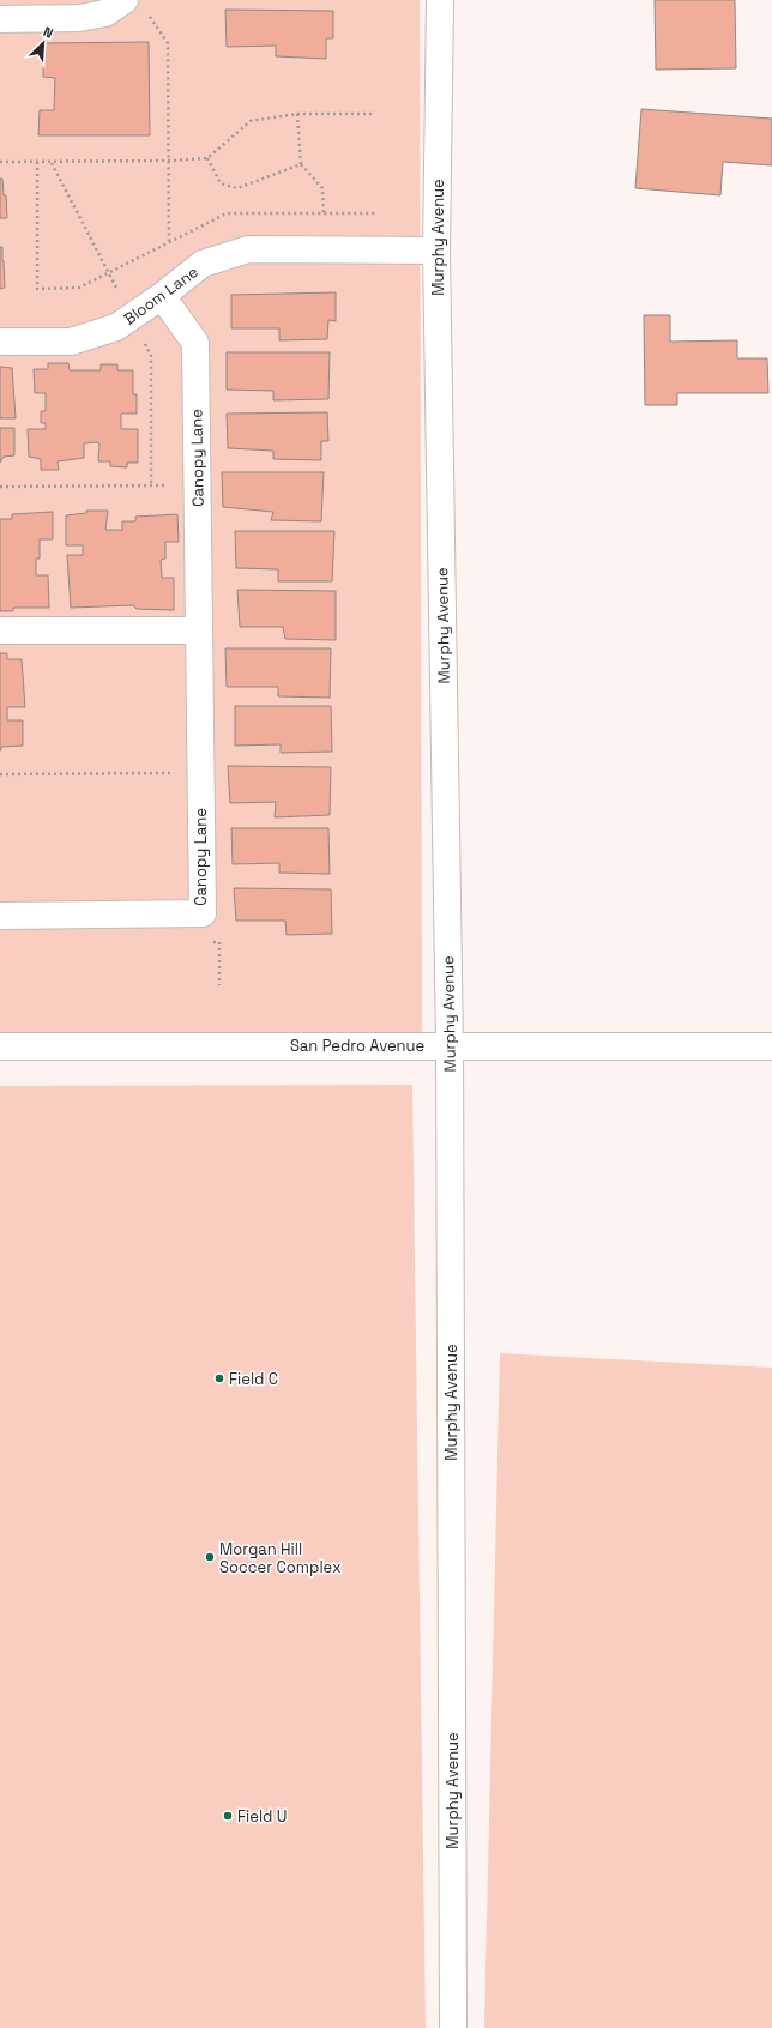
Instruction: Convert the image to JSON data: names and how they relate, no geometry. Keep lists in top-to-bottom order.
{
  "streets": {
    "street": [
      "Murphy Avenue",
      "Bloom Lane",
      "Canopy Lane",
      "San Pedro Avenue"
    ]
  },
  "crossings": [
    ["Murphy Avenue", "Bloom Lane"],
    ["Murphy Avenue", "San Pedro Avenue"],
    ["Bloom Lane", "Canopy Lane"]
  ],
  "places": ["Field C", "Morgan Hill Soccer Complex", "Field U"],
  "north": "top right"
}
